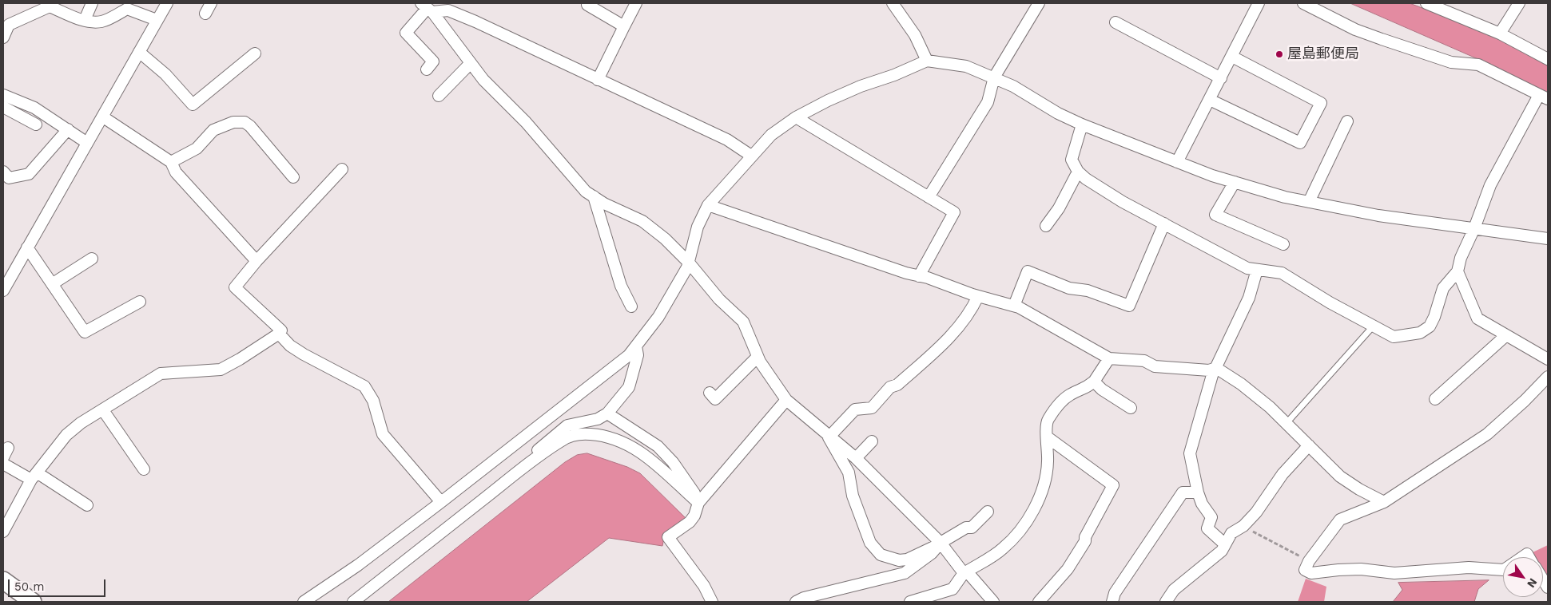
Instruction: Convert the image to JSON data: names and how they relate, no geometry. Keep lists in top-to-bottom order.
{
  "places": ["屋島郵便局"],
  "scale_bar": "50 m",
  "north": "bottom right"
}
